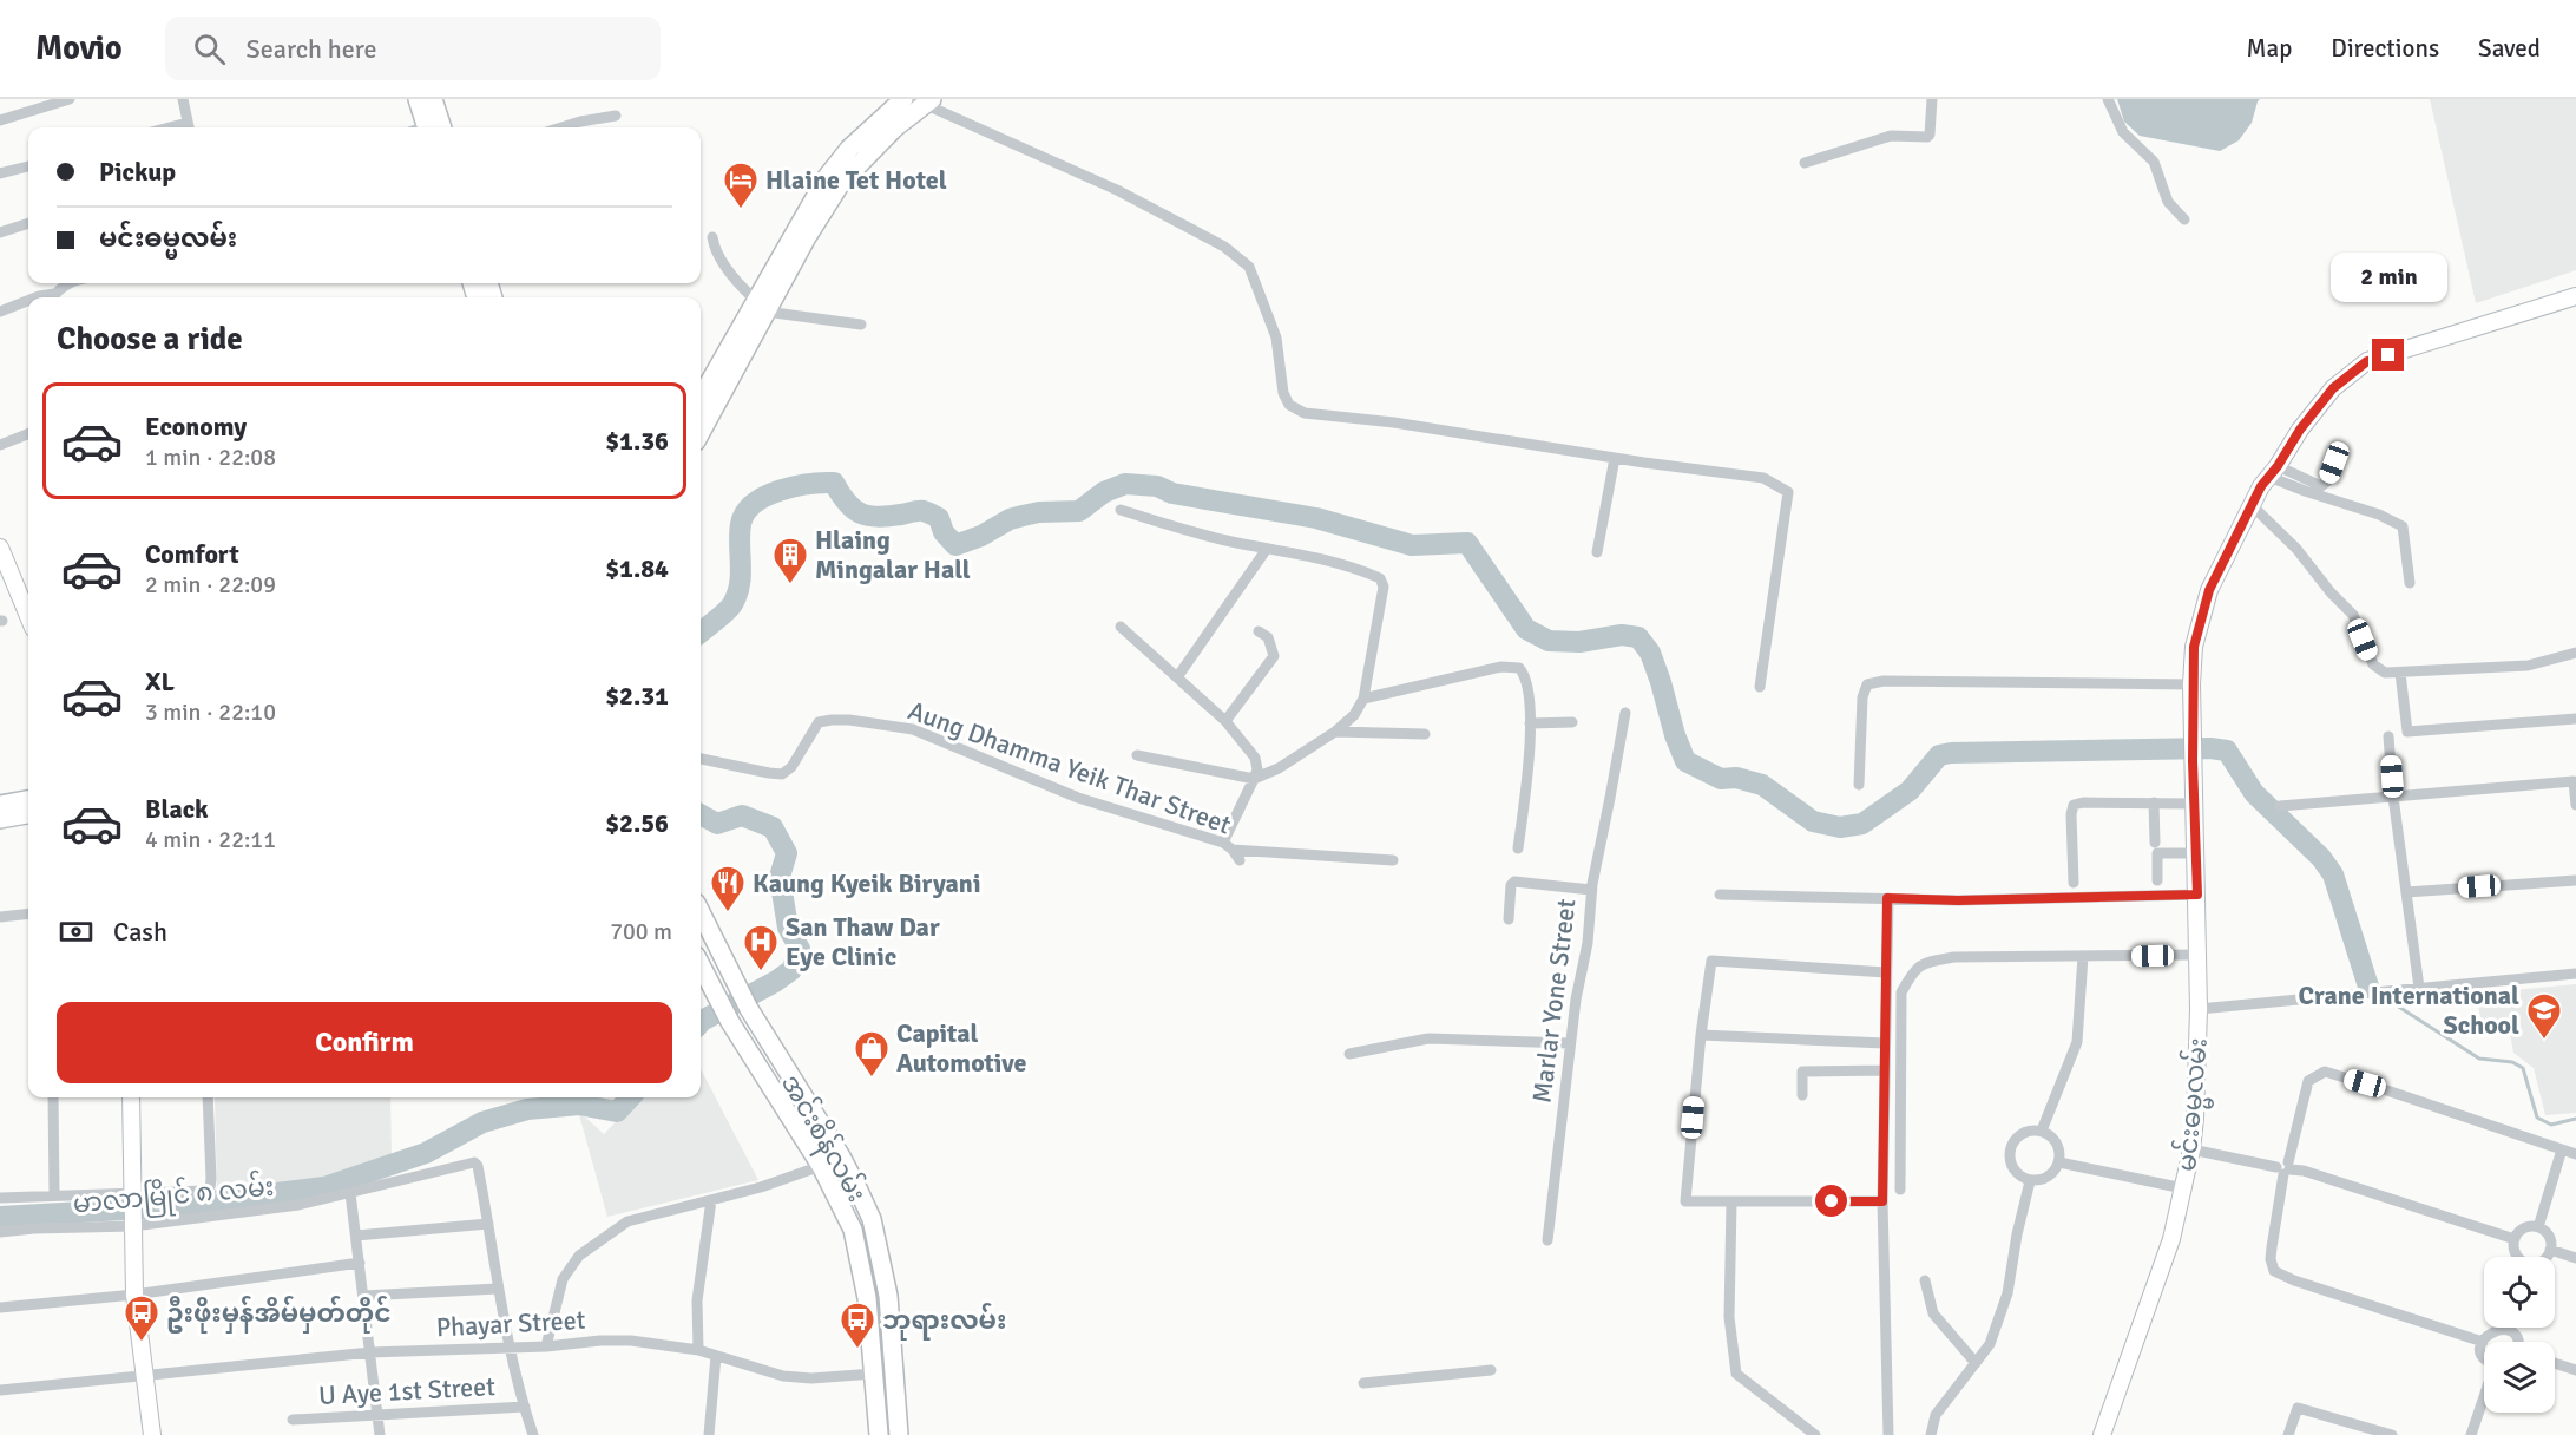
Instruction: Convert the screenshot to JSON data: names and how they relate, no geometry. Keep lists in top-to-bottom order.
{
  "streets": {
    "main road": ["မင်းဓမ္မလမ်း", "အင်းစိန်လမ်း"],
    "street": [
      "Aung Dhamma Yeik Thar Street",
      "Marlar Yone Street",
      "မာလာမြိုင် ၈ လမ်း",
      "Phayar Street",
      "U Aye 1st Street"
    ]
  },
  "crossings": [
    ["အင်းစိန်လမ်း", "Phayar Street"]
  ],
  "places": {
    "hotel": ["Hlaine Tet Hotel"],
    "building": ["Hlaing Mingalar Hall"],
    "restaurant": ["Kaung Kyeik Biryani"],
    "hospital": ["San Thaw Dar Eye Clinic"],
    "school or university": ["Crane International School"],
    "shop": ["Capital Automotive"],
    "bus stop": ["ဦးဖိုးမှန်အိမ်မှတ်တိုင်", "ဘုရားလမ်း"]
  },
  "page": {
    "header": "Movio",
    "search": "Search here",
    "nav": ["Map", "Directions", "Saved"],
    "banner": ["Pickup", "မင်းဓမ္မလမ်း"],
    "bubble": "2 min",
    "heading": "Choose a ride",
    "list": [
      {
        "name": "Economy",
        "note": "1 min · 22:08",
        "value": "$1.36"
      },
      {
        "name": "Comfort",
        "note": "2 min · 22:09",
        "value": "$1.84"
      },
      {
        "name": "XL",
        "note": "3 min · 22:10",
        "value": "$2.31"
      },
      {
        "name": "Black",
        "note": "4 min · 22:11",
        "value": "$2.56"
      }
    ],
    "pay": ["Cash", "700 m"],
    "buttons": "Confirm"
  }
}
